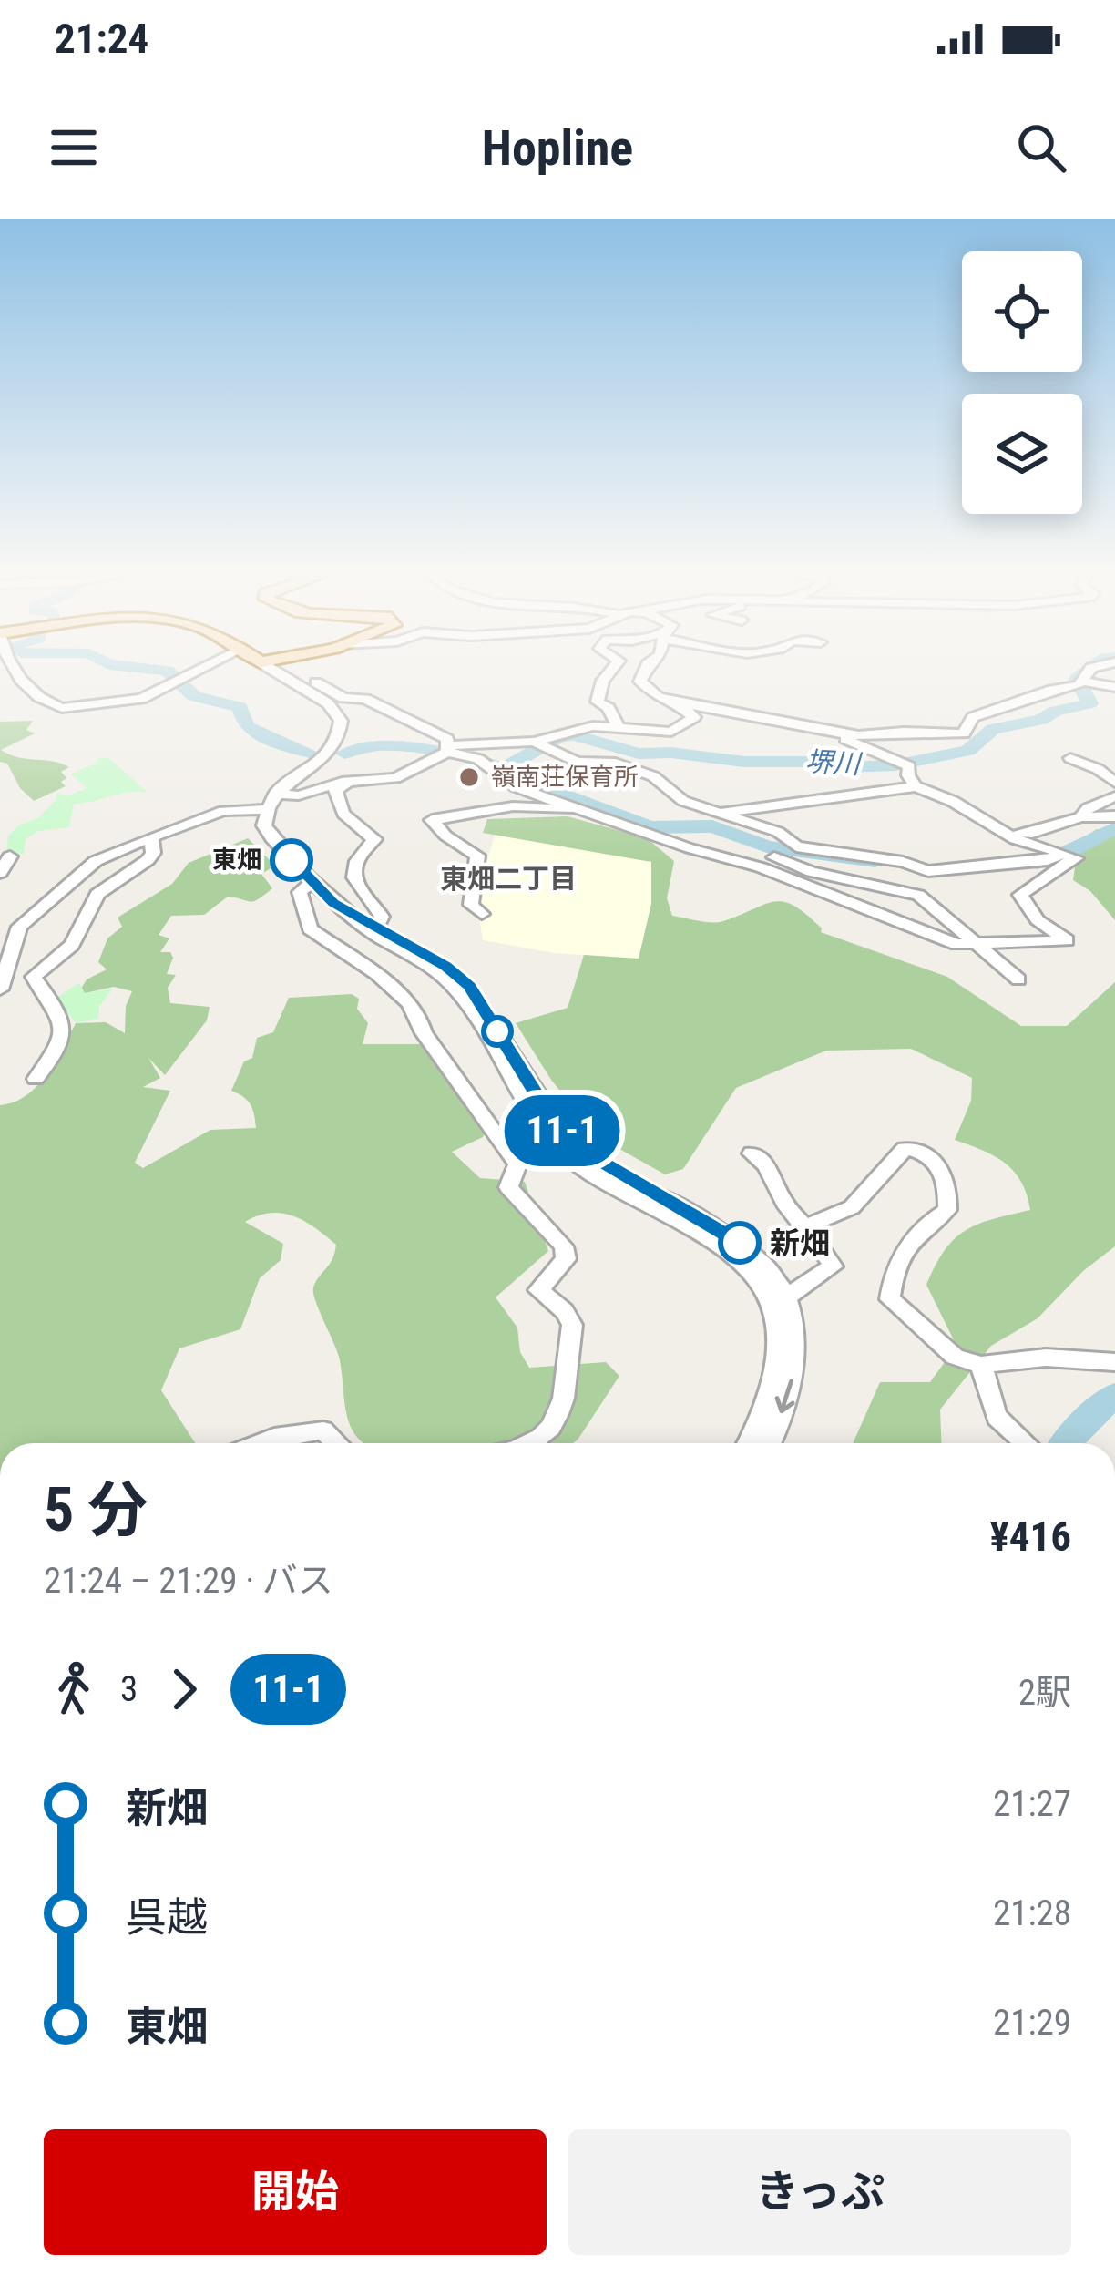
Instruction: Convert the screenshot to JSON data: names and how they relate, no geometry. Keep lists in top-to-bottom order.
{
  "districts": ["東畑二丁目"],
  "water": ["堺川"],
  "places": ["嶺南荘保育所", "東畑", "新畑"],
  "lines": ["bus line 11-1"],
  "page": {
    "status": "21:24",
    "header": "Hopline",
    "on_map": "11-1",
    "heading": ["5 分", "21:24 – 21:29 · バス", "¥416"],
    "legs": ["3", "11-1", "2駅"],
    "list": [
      {
        "name": "新畑",
        "value": "21:27"
      },
      {
        "name": "呉越",
        "value": "21:28"
      },
      {
        "name": "東畑",
        "value": "21:29"
      }
    ],
    "buttons": ["開始", "きっぷ"]
  }
}
